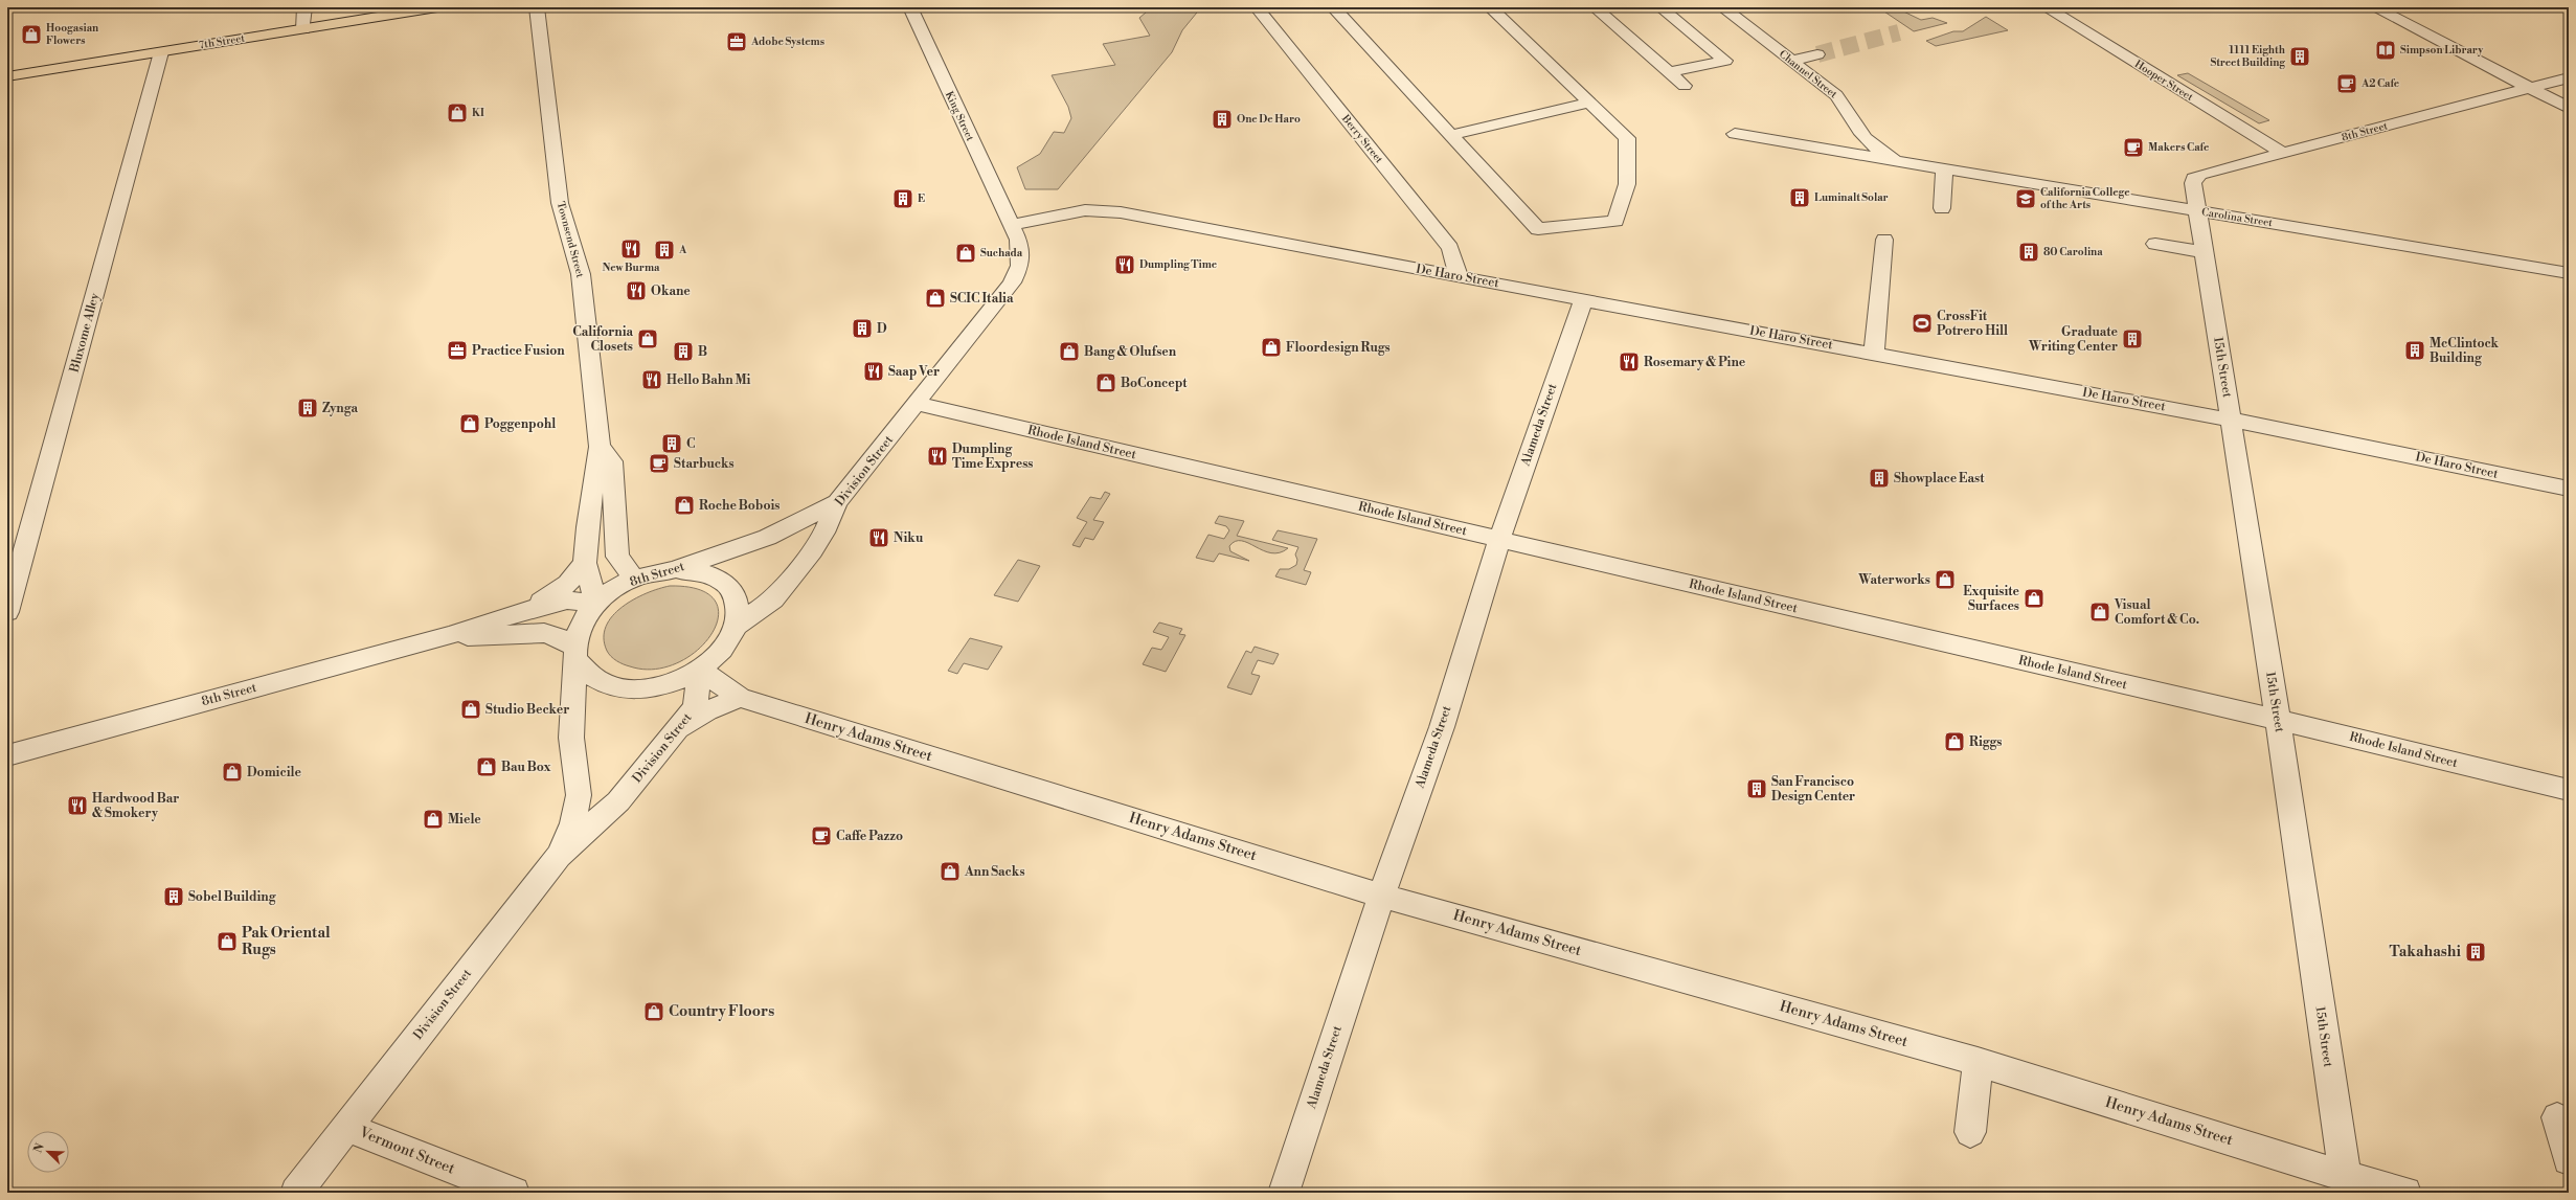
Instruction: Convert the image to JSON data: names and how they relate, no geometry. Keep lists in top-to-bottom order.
{
  "streets": {
    "main road": ["7th Street"],
    "street": [
      "Channel Street",
      "Hooper Street",
      "King Street",
      "8th Street",
      "Berry Street",
      "Carolina Street",
      "Townsend Street",
      "De Haro Street",
      "Bluxome Alley",
      "15th Street",
      "Alameda Street",
      "Rhode Island Street",
      "Division Street",
      "Henry Adams Street",
      "Vermont Street"
    ]
  },
  "crossings": [
    ["7th Street", "Bluxome Alley"],
    ["Channel Street", "Carolina Street"],
    ["Hooper Street", "8th Street"],
    ["King Street", "De Haro Street"],
    ["King Street", "Division Street"],
    ["8th Street", "Carolina Street"],
    ["8th Street", "Townsend Street"],
    ["8th Street", "15th Street"],
    ["8th Street", "Division Street"],
    ["8th Street", "Henry Adams Street"],
    ["Berry Street", "De Haro Street"],
    ["Carolina Street", "15th Street"],
    ["Townsend Street", "Division Street"],
    ["Townsend Street", "Henry Adams Street"],
    ["De Haro Street", "15th Street"],
    ["De Haro Street", "Alameda Street"],
    ["De Haro Street", "Division Street"],
    ["15th Street", "Rhode Island Street"],
    ["15th Street", "Henry Adams Street"],
    ["Alameda Street", "Rhode Island Street"],
    ["Alameda Street", "Henry Adams Street"],
    ["Rhode Island Street", "Division Street"],
    ["Division Street", "Henry Adams Street"],
    ["Division Street", "Vermont Street"]
  ],
  "places": {
    "shop": [
      "Hoogasian Flowers",
      "KI",
      "Suchada",
      "SCIC Italia",
      "California Closets",
      "Floordesign Rugs",
      "Bang & Olufsen",
      "BoConcept",
      "Poggenpohl",
      "Roche Bobois",
      "Waterworks",
      "Exquisite Surfaces",
      "Visual Comfort & Co.",
      "Studio Becker",
      "Riggs",
      "Bau Box",
      "Domicile",
      "Miele",
      "Ann Sacks",
      "Pak Oriental Rugs",
      "Country Floors"
    ],
    "office": ["Adobe Systems", "Practice Fusion"],
    "library": ["Simpson Library"],
    "building": [
      "1111 Eighth Street Building",
      "One De Haro",
      "Luminalt Solar",
      "E",
      "A",
      "80 Carolina",
      "D",
      "Graduate Writing Center",
      "McClintock Building",
      "B",
      "Zynga",
      "C",
      "Showplace East",
      "San Francisco Design Center",
      "Sobel Building",
      "Takahashi"
    ],
    "cafe": [
      "A2 Cafe",
      "Makers Cafe",
      "Starbucks",
      "Caffe Pazzo"
    ],
    "school or university": ["California College of the Arts"],
    "restaurant": [
      "New Burma",
      "Dumpling Time",
      "Okane",
      "Rosemary & Pine",
      "Saap Ver",
      "Hello Bahn Mi",
      "Dumpling Time Express",
      "Niku",
      "Hardwood Bar & Smokery"
    ],
    "sports": ["CrossFit Potrero Hill"]
  },
  "north": "top left"
}
